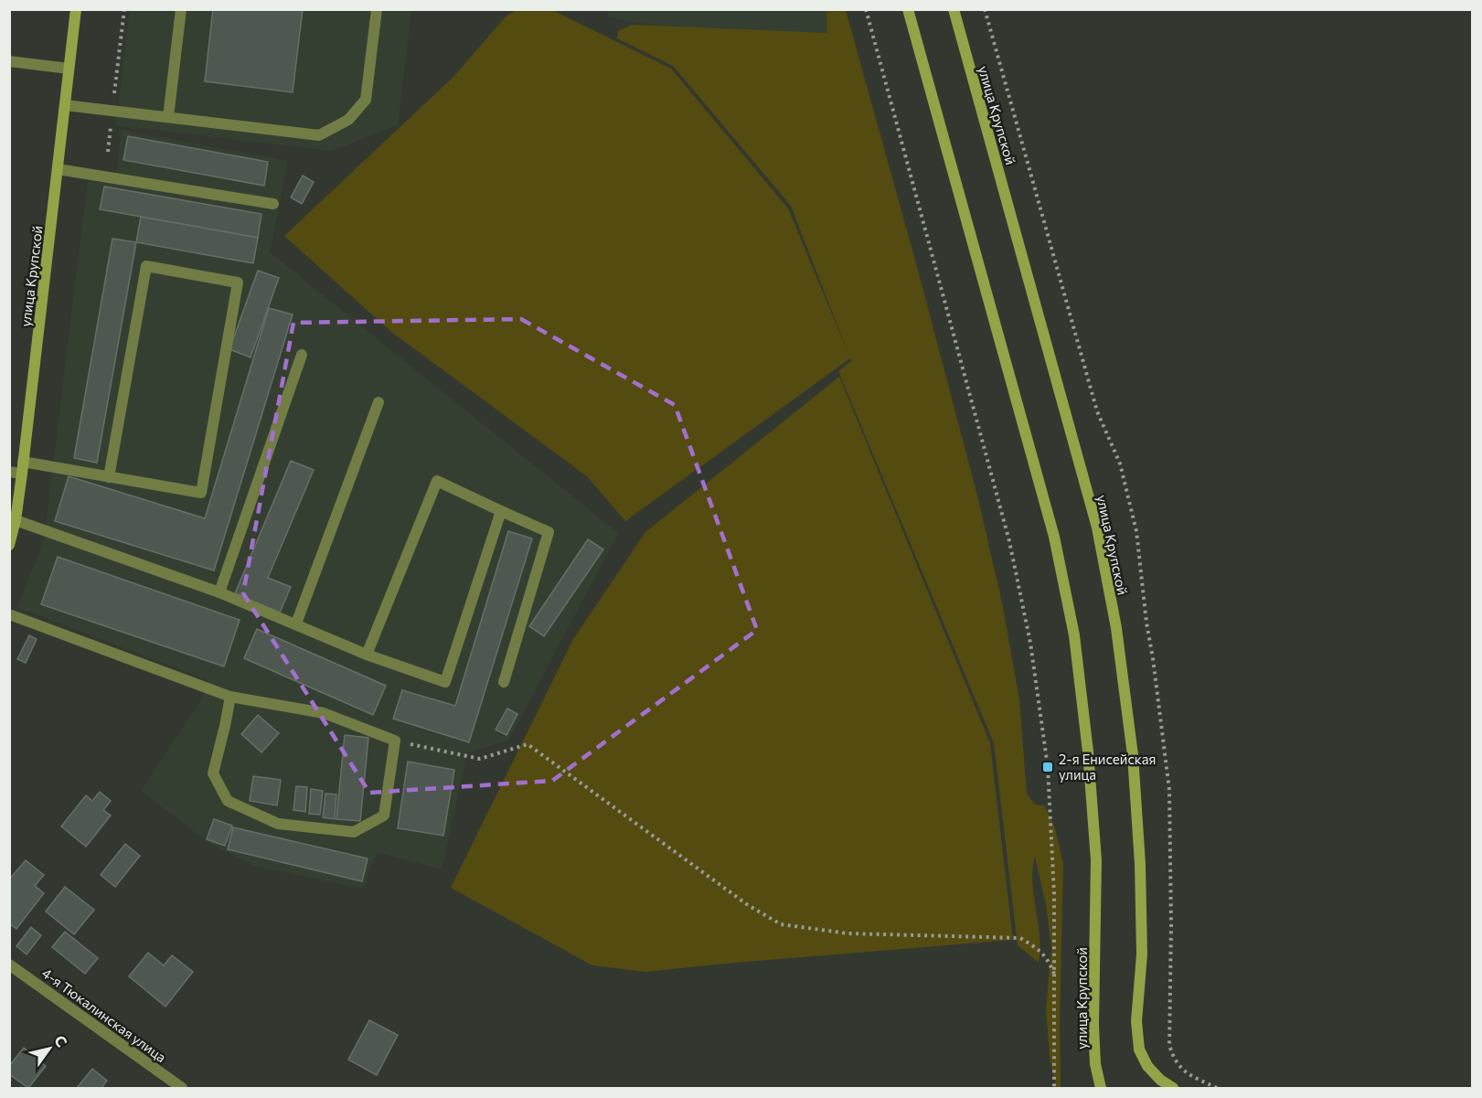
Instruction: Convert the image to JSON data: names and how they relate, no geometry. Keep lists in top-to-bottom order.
{
  "streets": {
    "main road": ["улица Крупской"],
    "street": ["4-я Тюкалинская улица"]
  },
  "places": {
    "transit": ["2-я Енисейская улица"]
  },
  "north": "top right"
}
